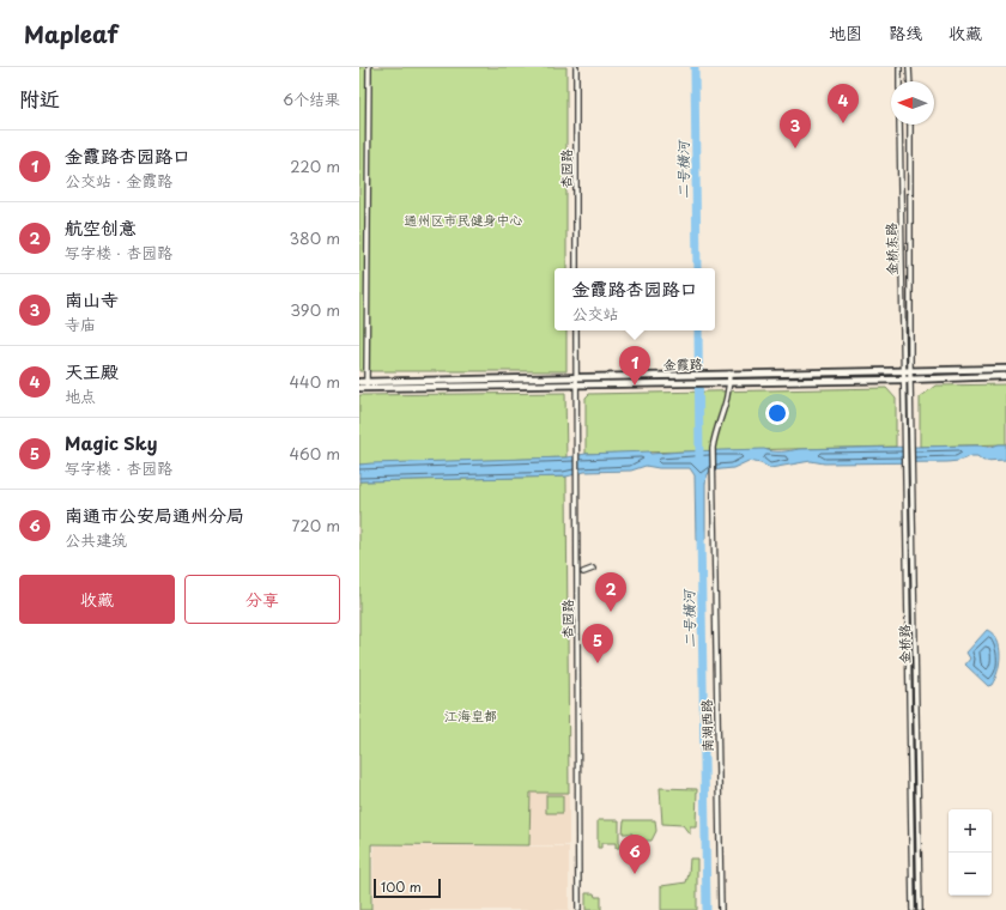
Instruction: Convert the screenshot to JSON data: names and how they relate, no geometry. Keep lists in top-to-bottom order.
{
  "streets": {
    "main road": ["金霞路"],
    "street": [
      "杏园路",
      "金桥东路",
      "金桥路",
      "南湖西路"
    ]
  },
  "crossings": [
    ["杏园路", "金霞路"],
    ["金桥东路", "金霞路"],
    ["金桥东路", "金桥路"],
    ["金霞路", "金桥路"],
    ["金霞路", "南湖西路"]
  ],
  "water": ["二号横河"],
  "parks": ["通州区市民健身中心", "江海皇都"],
  "scale_bar": "100 m",
  "north": "left",
  "page": {
    "header": "Mapleaf",
    "nav": ["地图", "路线", "收藏"],
    "heading": ["附近", "6个结果"],
    "pins": [
      "4",
      "3",
      "1",
      "2",
      "5",
      "6"
    ],
    "list": [
      {
        "mark": "1",
        "name": "金霞路杏园路口",
        "note": "公交站 · 金霞路",
        "value": "220 m"
      },
      {
        "mark": "2",
        "name": "航空创意",
        "note": "写字楼 · 杏园路",
        "value": "380 m"
      },
      {
        "mark": "3",
        "name": "南山寺",
        "note": "寺庙",
        "value": "390 m"
      },
      {
        "mark": "4",
        "name": "天王殿",
        "note": "地点",
        "value": "440 m"
      },
      {
        "mark": "5",
        "name": "Magic Sky",
        "note": "写字楼 · 杏园路",
        "value": "460 m"
      },
      {
        "mark": "6",
        "name": "南通市公安局通州分局",
        "note": "公共建筑",
        "value": "720 m"
      }
    ],
    "popup": ["金霞路杏园路口", "公交站"],
    "buttons": ["收藏", "分享"],
    "map_buttons": ["+", "−"],
    "scale": "100 m"
  }
}
